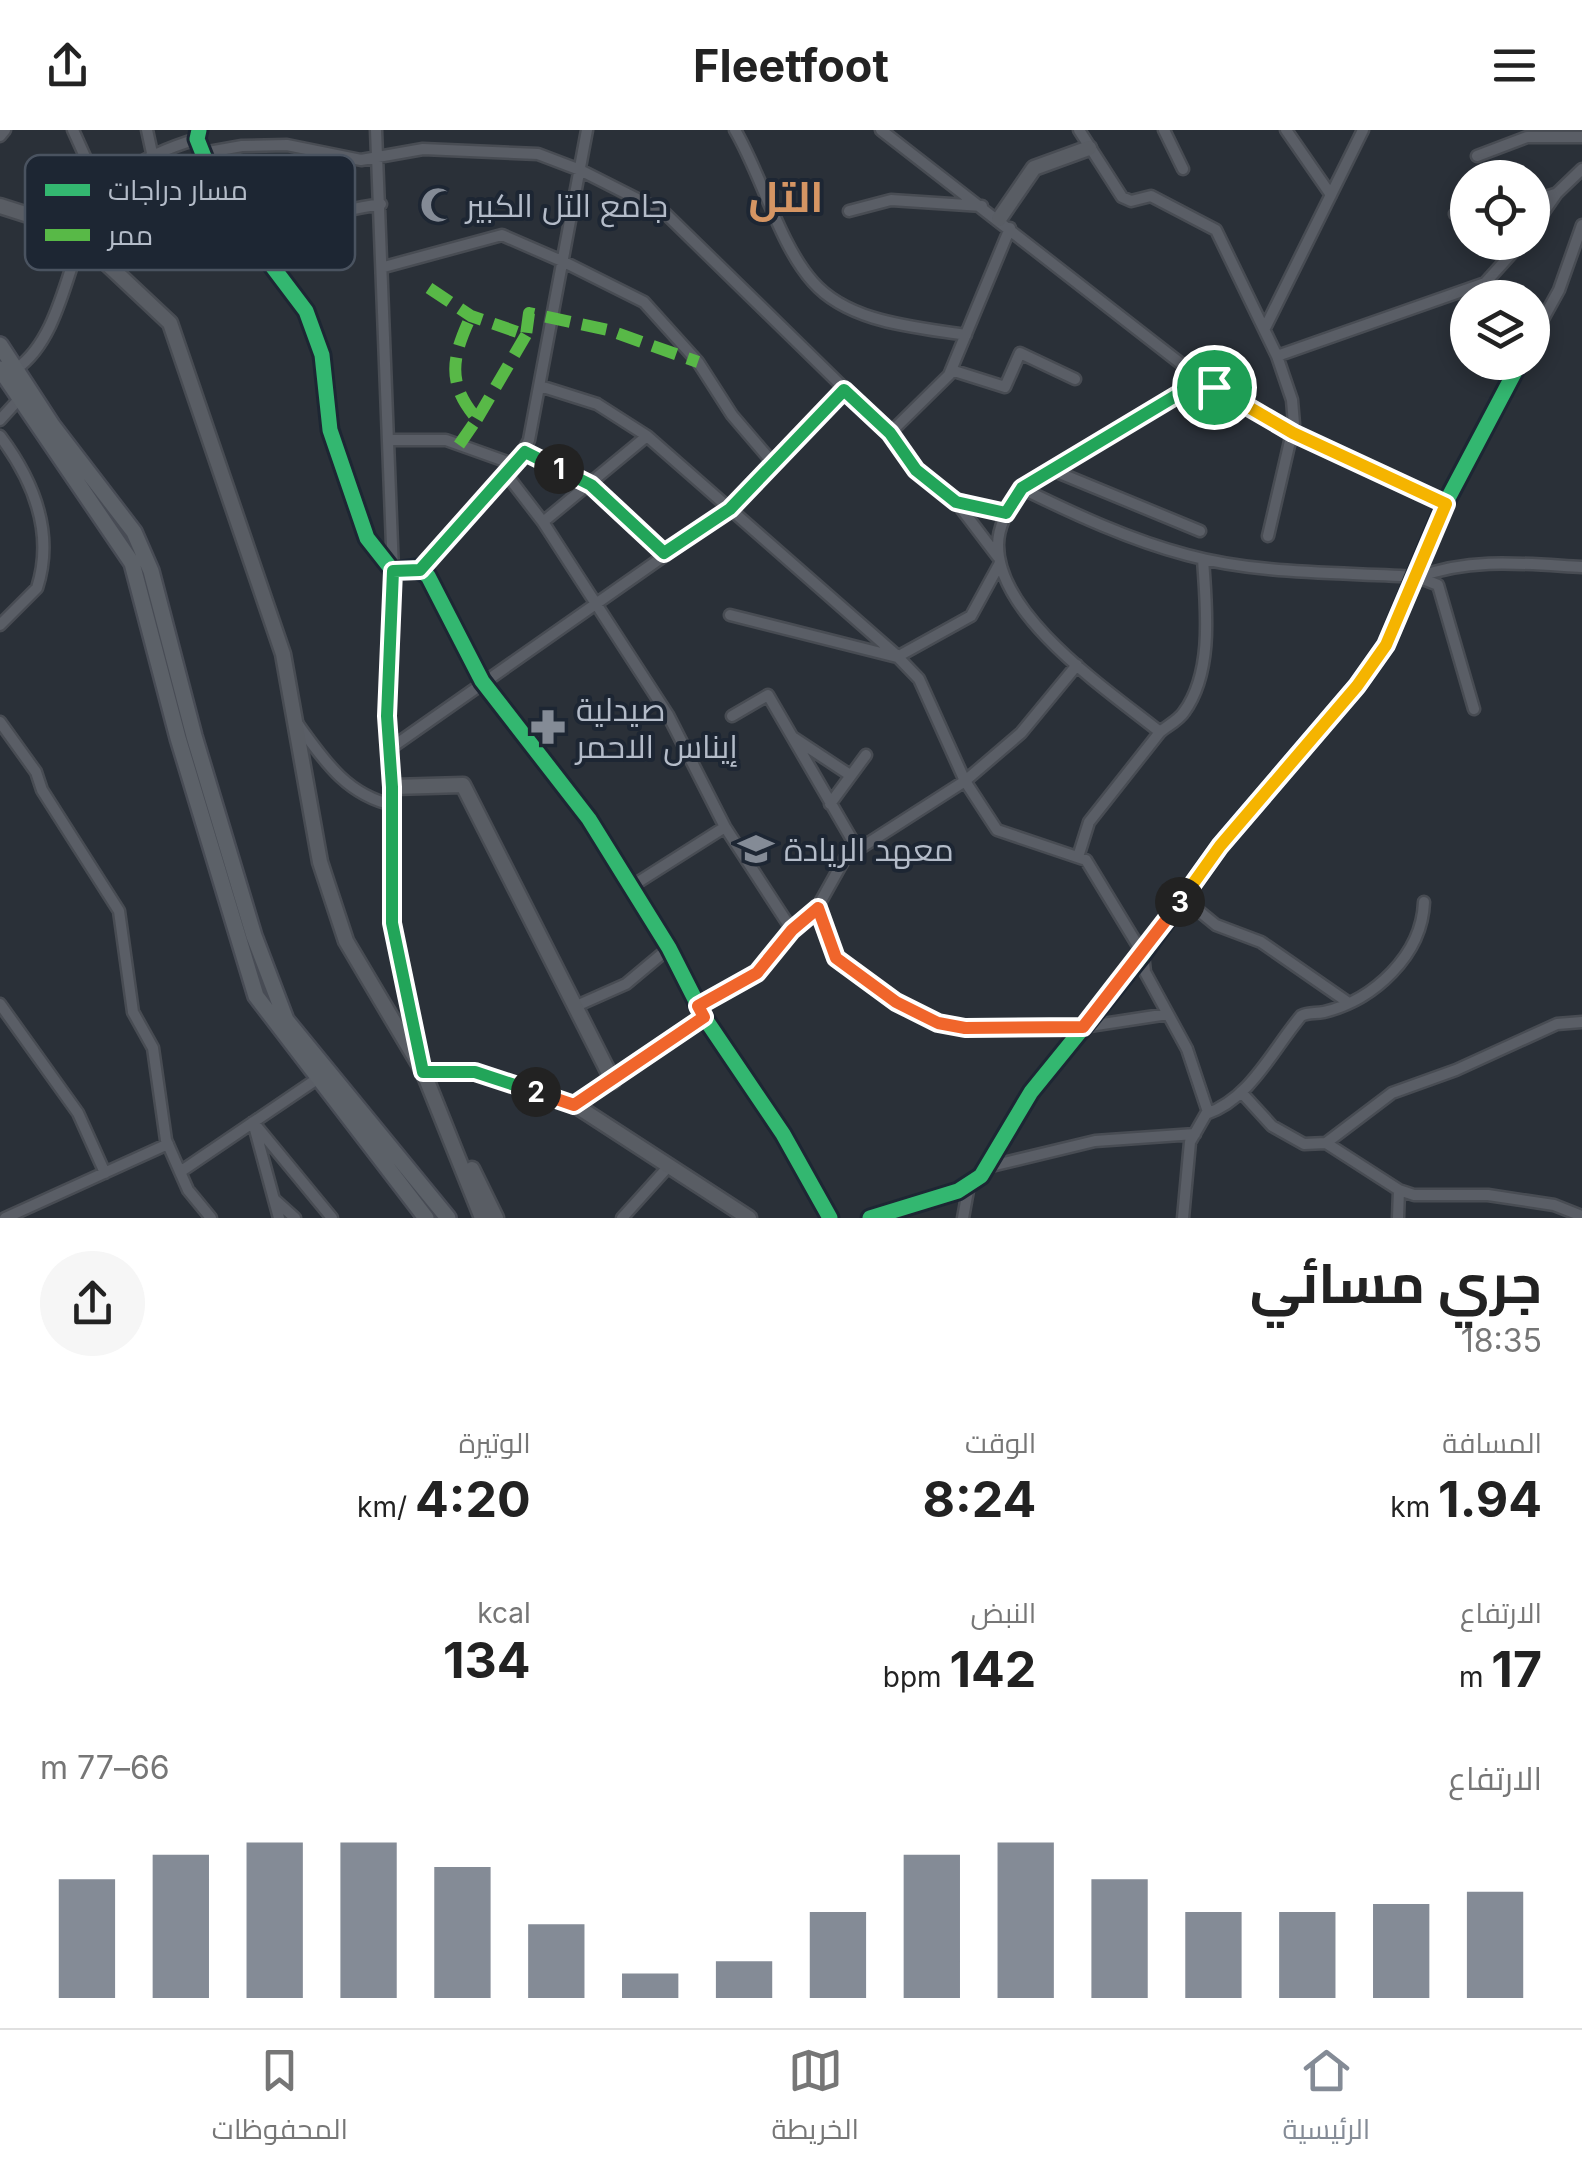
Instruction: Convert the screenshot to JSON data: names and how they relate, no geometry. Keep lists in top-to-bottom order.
{
  "districts": ["التل"],
  "places": {
    "mosque": ["جامع التل الكبير"],
    "pharmacy": ["صيدلية إيناس الاحمر"],
    "school or university": ["معهد الريادة"]
  },
  "legend": ["مسار دراجات", "ممر"],
  "page": {
    "header": "Fleetfoot",
    "pins": ["1", "3", "2"],
    "heading": ["جري مسائي", "18:35"],
    "stats": [
      ["المسافة", "1.94 km"],
      ["الوقت", "8:24"],
      ["الوتيرة", "4:20 /km"],
      ["الارتفاع", "17 m"],
      ["النبض", "142 bpm"],
      ["kcal", "134"]
    ],
    "chart": ["الارتفاع", "66–77 m"],
    "tabs": ["الرئيسية", "الخريطة", "المحفوظات"]
  }
}
